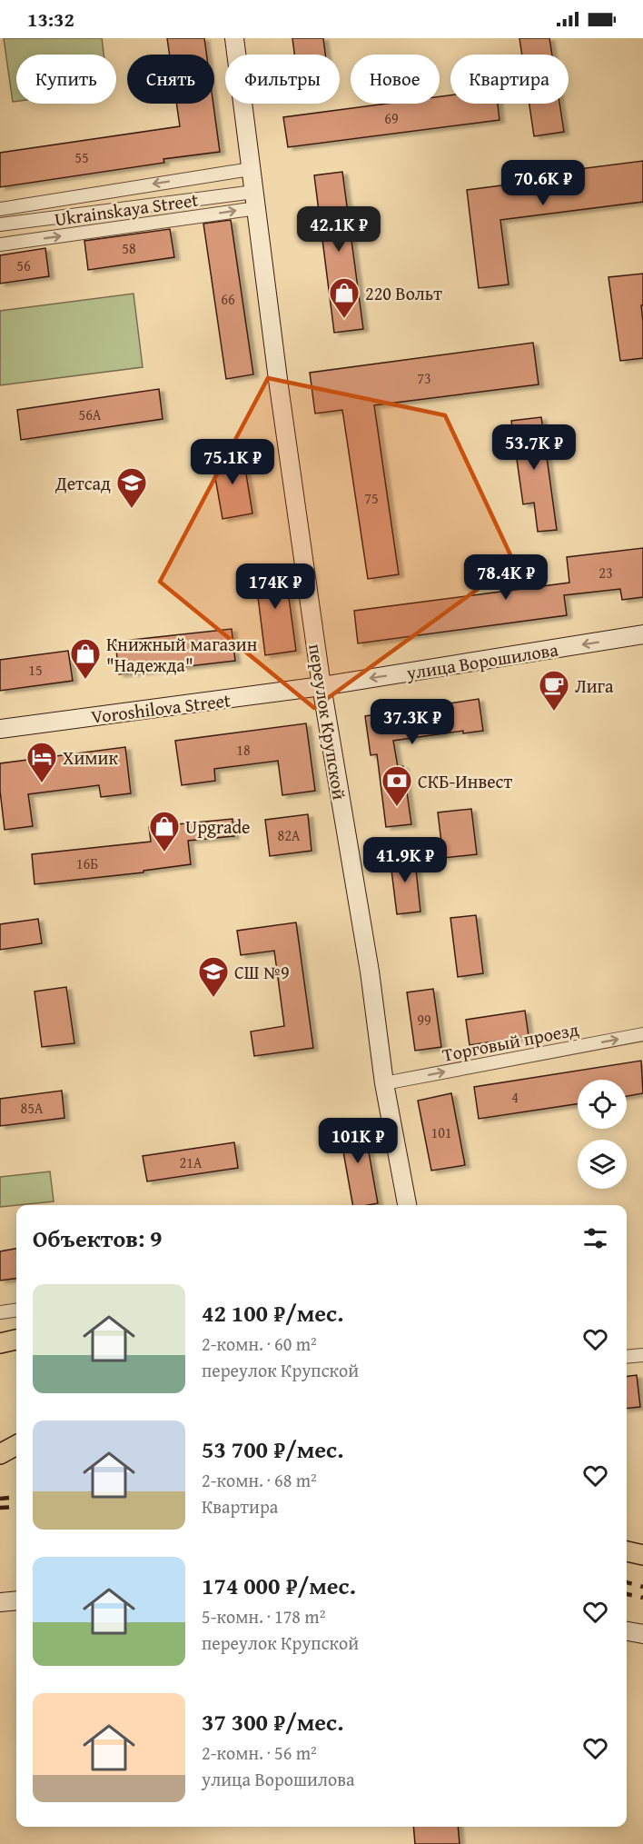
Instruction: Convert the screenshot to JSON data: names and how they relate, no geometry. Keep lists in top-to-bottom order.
{
  "streets": {
    "street": [
      "Ukrainskaya Street",
      "улица Ворошилова",
      "Voroshilova Street",
      "переулок Крупской",
      "Торговый проезд"
    ]
  },
  "crossings": [
    ["Ukrainskaya Street", "переулок Крупской"],
    ["улица Ворошилова", "Voroshilova Street"],
    ["улица Ворошилова", "переулок Крупской"],
    ["Voroshilova Street", "переулок Крупской"],
    ["переулок Крупской", "Торговый проезд"]
  ],
  "one_way": ["улица Ворошилова", "Торговый проезд"],
  "places": {
    "shop": ["220 Вольт", "Книжный магазин \"Надежда\"", "Upgrade"],
    "school or university": ["Детсад", "СШ №9"],
    "cafe": ["Лига"],
    "hotel": ["Химик"],
    "bank": ["СКБ-Инвест"]
  },
  "house_numbers": [
    "69",
    "55",
    "58",
    "56",
    "66",
    "73",
    "56А",
    "75",
    "23",
    "15",
    "18",
    "82А",
    "16Б",
    "99",
    "4",
    "85А",
    "101",
    "21А"
  ],
  "page": {
    "status": "13:32",
    "chip": [
      "Купить",
      "Снять",
      "Фильтры",
      "Новое",
      "Квартира"
    ],
    "price": [
      "70.6K ₽",
      "42.1K ₽",
      "53.7K ₽",
      "75.1K ₽",
      "78.4K ₽",
      "174K ₽",
      "37.3K ₽",
      "41.9K ₽",
      "101K ₽"
    ],
    "heading": "Объектов: 9",
    "list": [
      {
        "name": "42 100 ₽/мес.",
        "note": "2-комн. · 60 m² · переулок Крупской"
      },
      {
        "name": "53 700 ₽/мес.",
        "note": "2-комн. · 68 m² · Квартира"
      },
      {
        "name": "174 000 ₽/мес.",
        "note": "5-комн. · 178 m² · переулок Крупской"
      },
      {
        "name": "37 300 ₽/мес.",
        "note": "2-комн. · 56 m² · улица Ворошилова"
      }
    ]
  }
}
